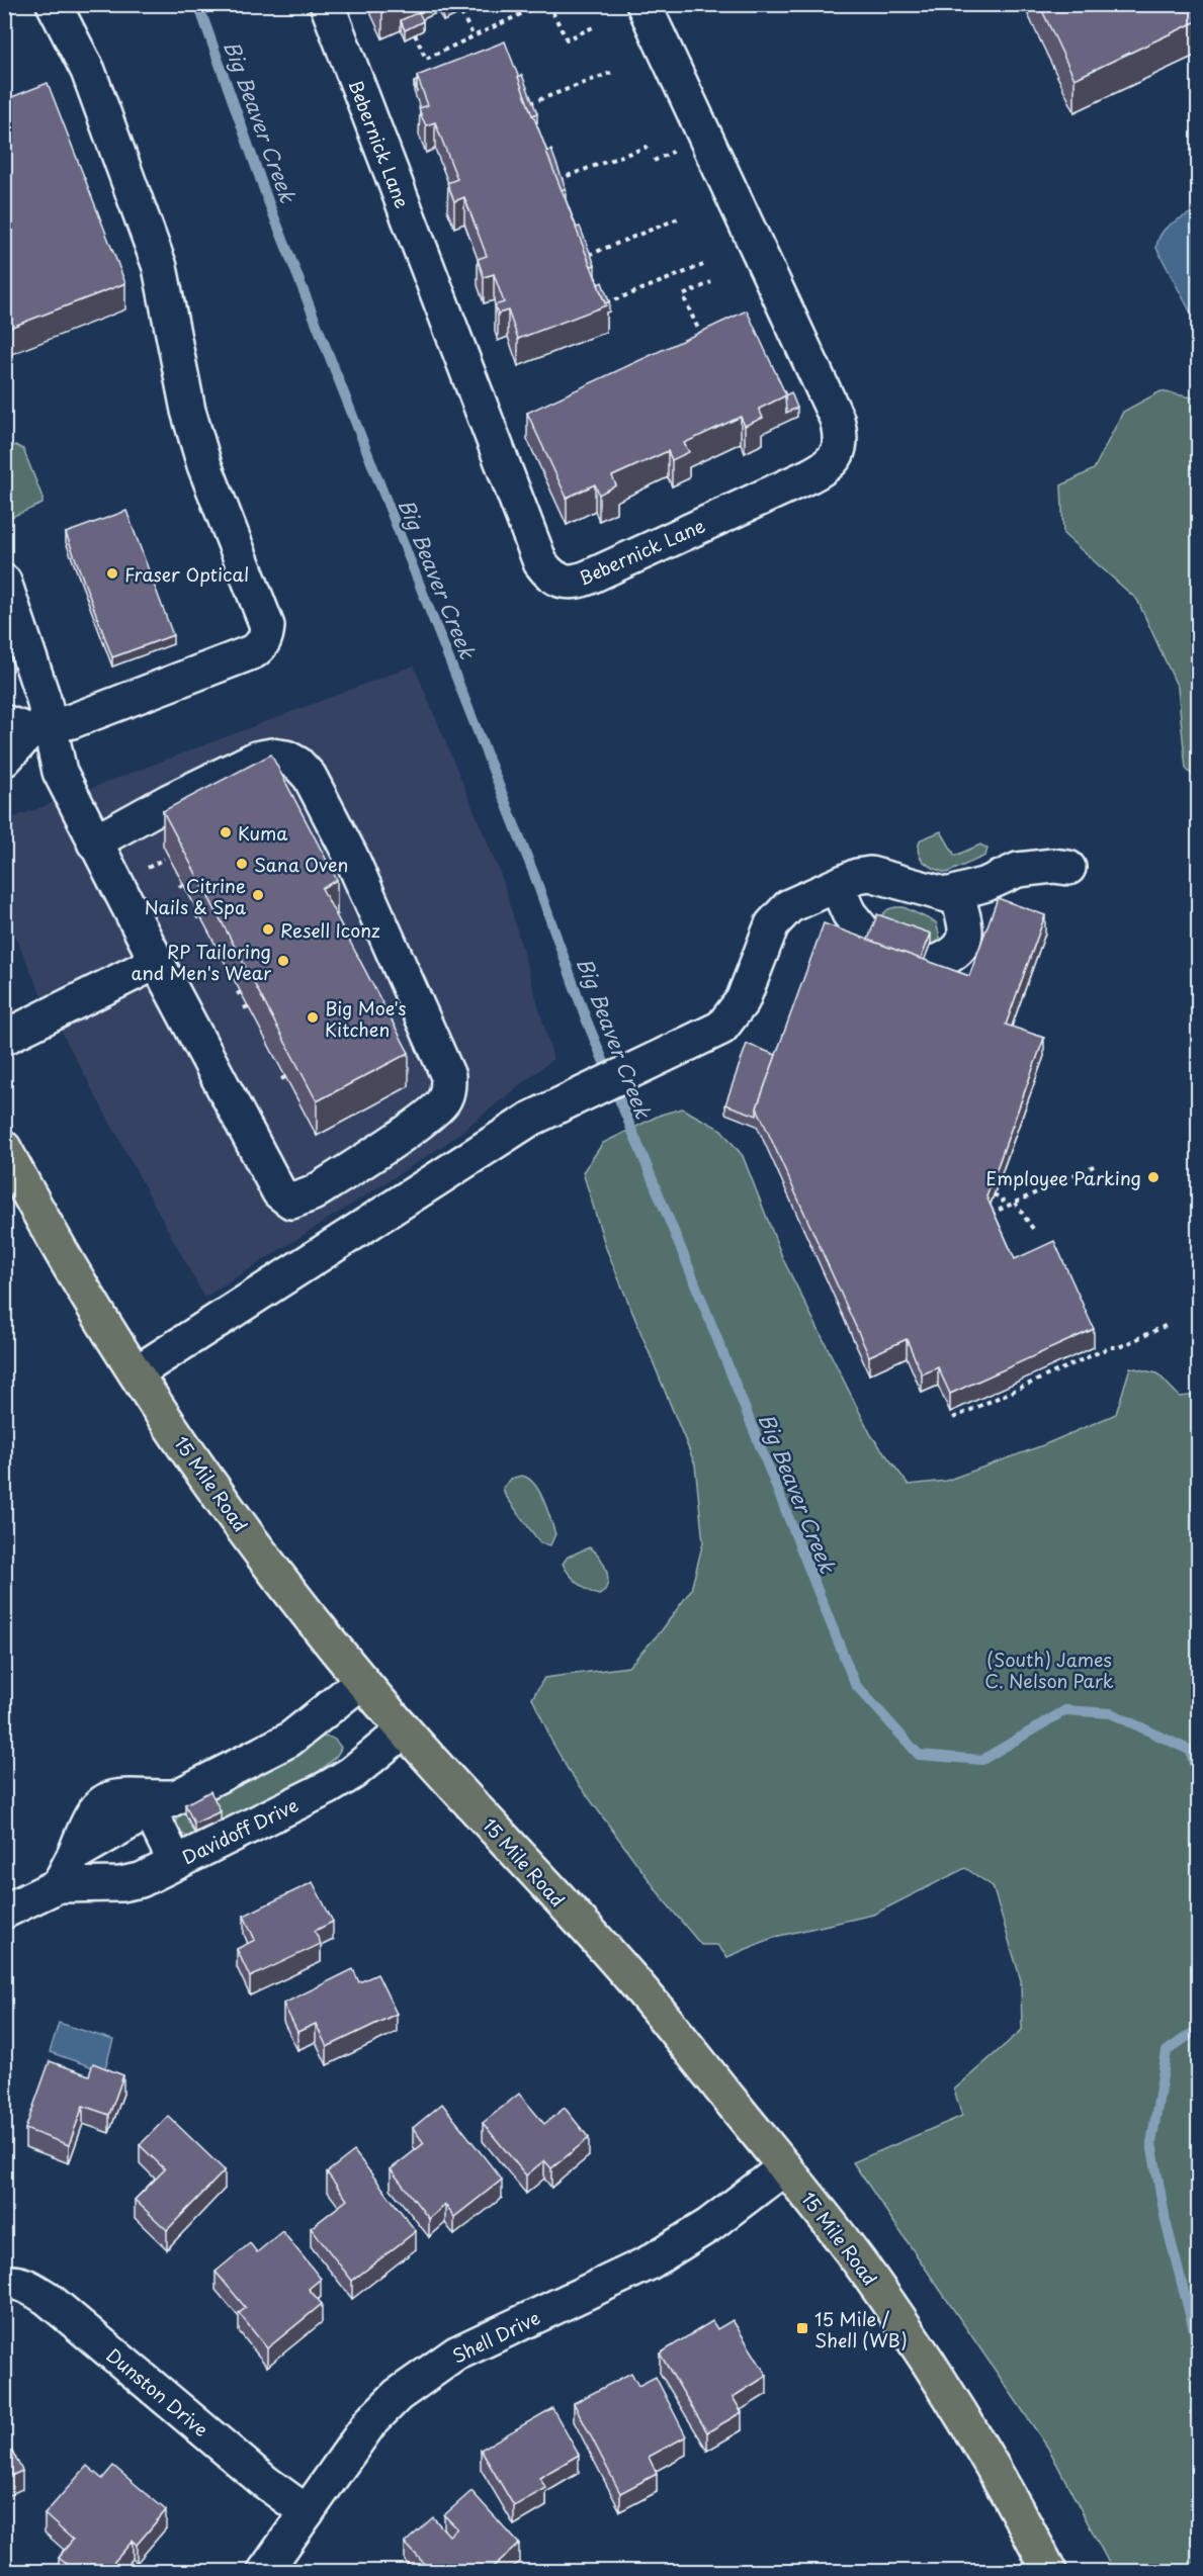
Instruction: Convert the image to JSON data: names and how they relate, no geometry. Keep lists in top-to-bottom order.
{
  "streets": {
    "main road": ["15 Mile Road"],
    "street": [
      "Bebernick Lane",
      "Davidoff Drive",
      "Shell Drive",
      "Dunston Drive"
    ]
  },
  "crossings": [
    ["15 Mile Road", "Davidoff Drive"],
    ["15 Mile Road", "Shell Drive"],
    ["Shell Drive", "Dunston Drive"]
  ],
  "water": ["Big Beaver Creek"],
  "parks": ["(South) James C. Nelson Park"],
  "places": {
    "other": [
      "Fraser Optical",
      "Kuma",
      "Sana Oven",
      "Citrine Nails & Spa",
      "Resell Iconz",
      "RP Tailoring and Men's Wear",
      "Big Moe's Kitchen",
      "Employee Parking"
    ],
    "transit": ["15 Mile / Shell (WB)"]
  }
}
